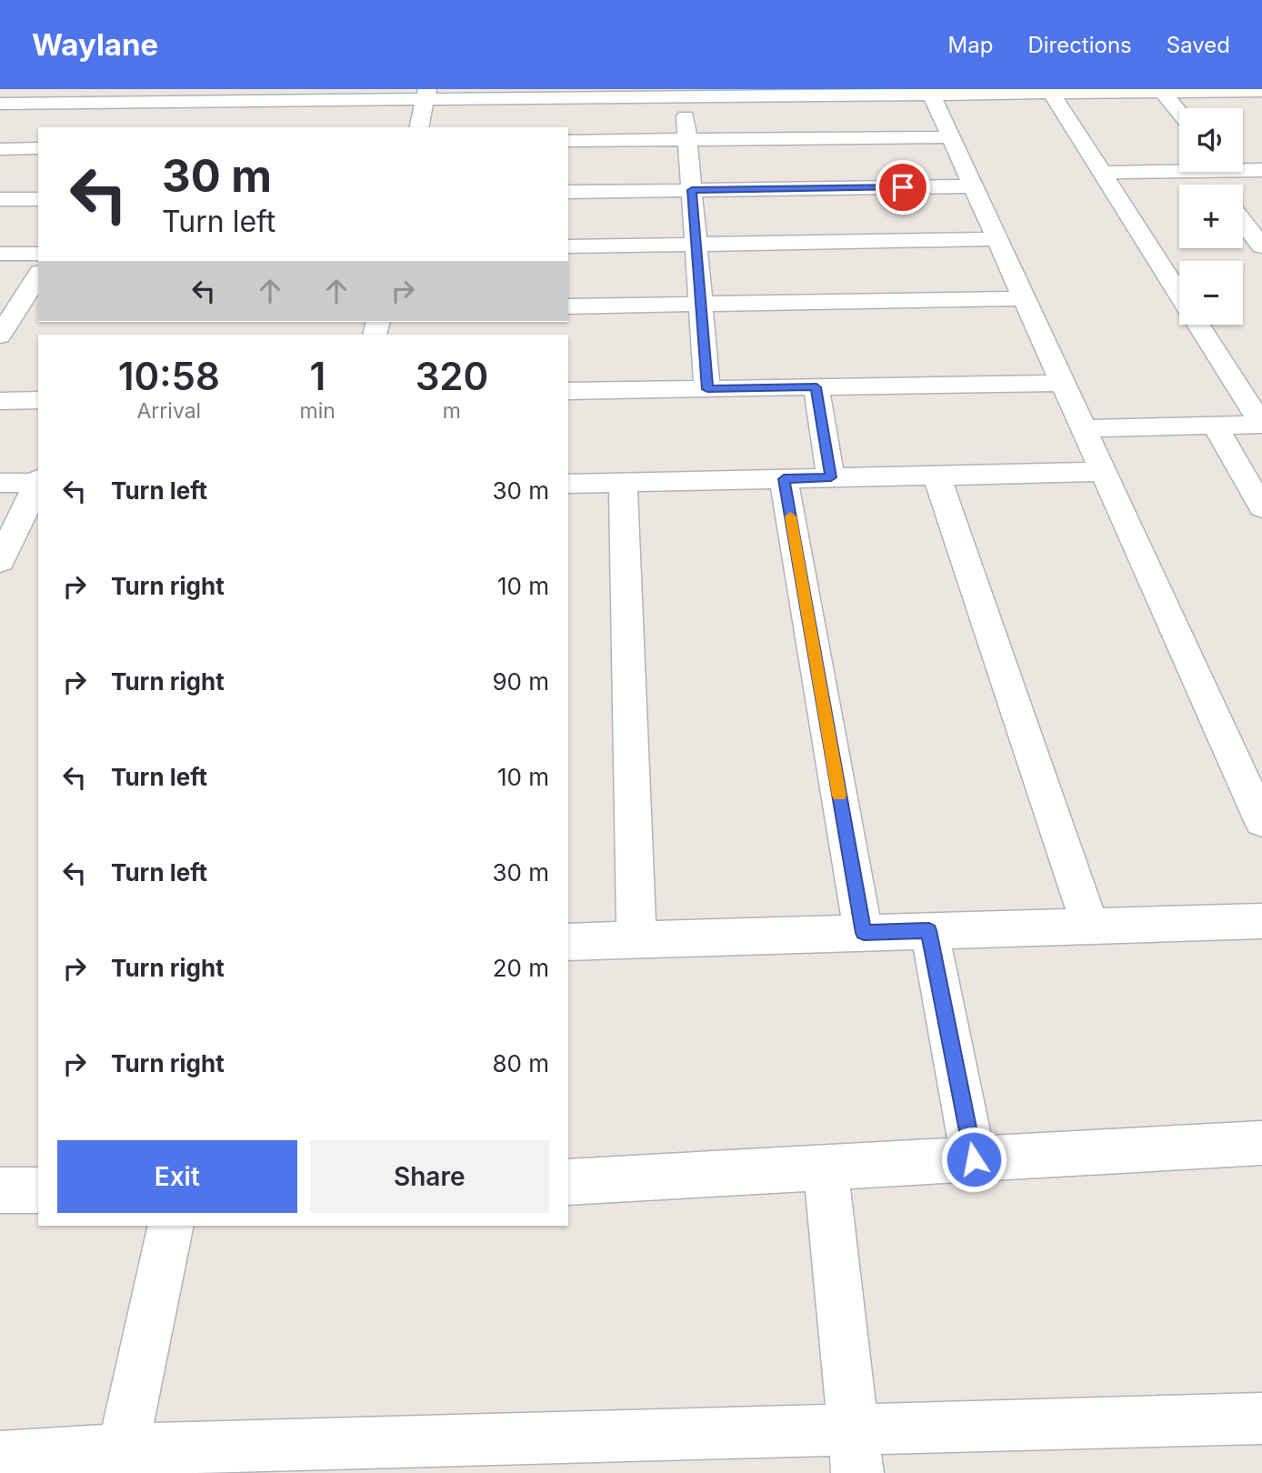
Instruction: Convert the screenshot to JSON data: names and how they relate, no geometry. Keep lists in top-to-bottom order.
{
  "page": {
    "header": "Waylane",
    "nav": ["Map", "Directions", "Saved"],
    "map_buttons": ["+", "−"],
    "turn": ["30 m", "Turn left"],
    "eta": [
      "10:58",
      "Arrival",
      "1",
      "min",
      "320",
      "m"
    ],
    "list": [
      {
        "name": "Turn left",
        "value": "30 m"
      },
      {
        "name": "Turn right",
        "value": "10 m"
      },
      {
        "name": "Turn right",
        "value": "90 m"
      },
      {
        "name": "Turn left",
        "value": "10 m"
      },
      {
        "name": "Turn left",
        "value": "30 m"
      },
      {
        "name": "Turn right",
        "value": "20 m"
      },
      {
        "name": "Turn right",
        "value": "80 m"
      }
    ],
    "buttons": ["Exit", "Share"]
  }
}
